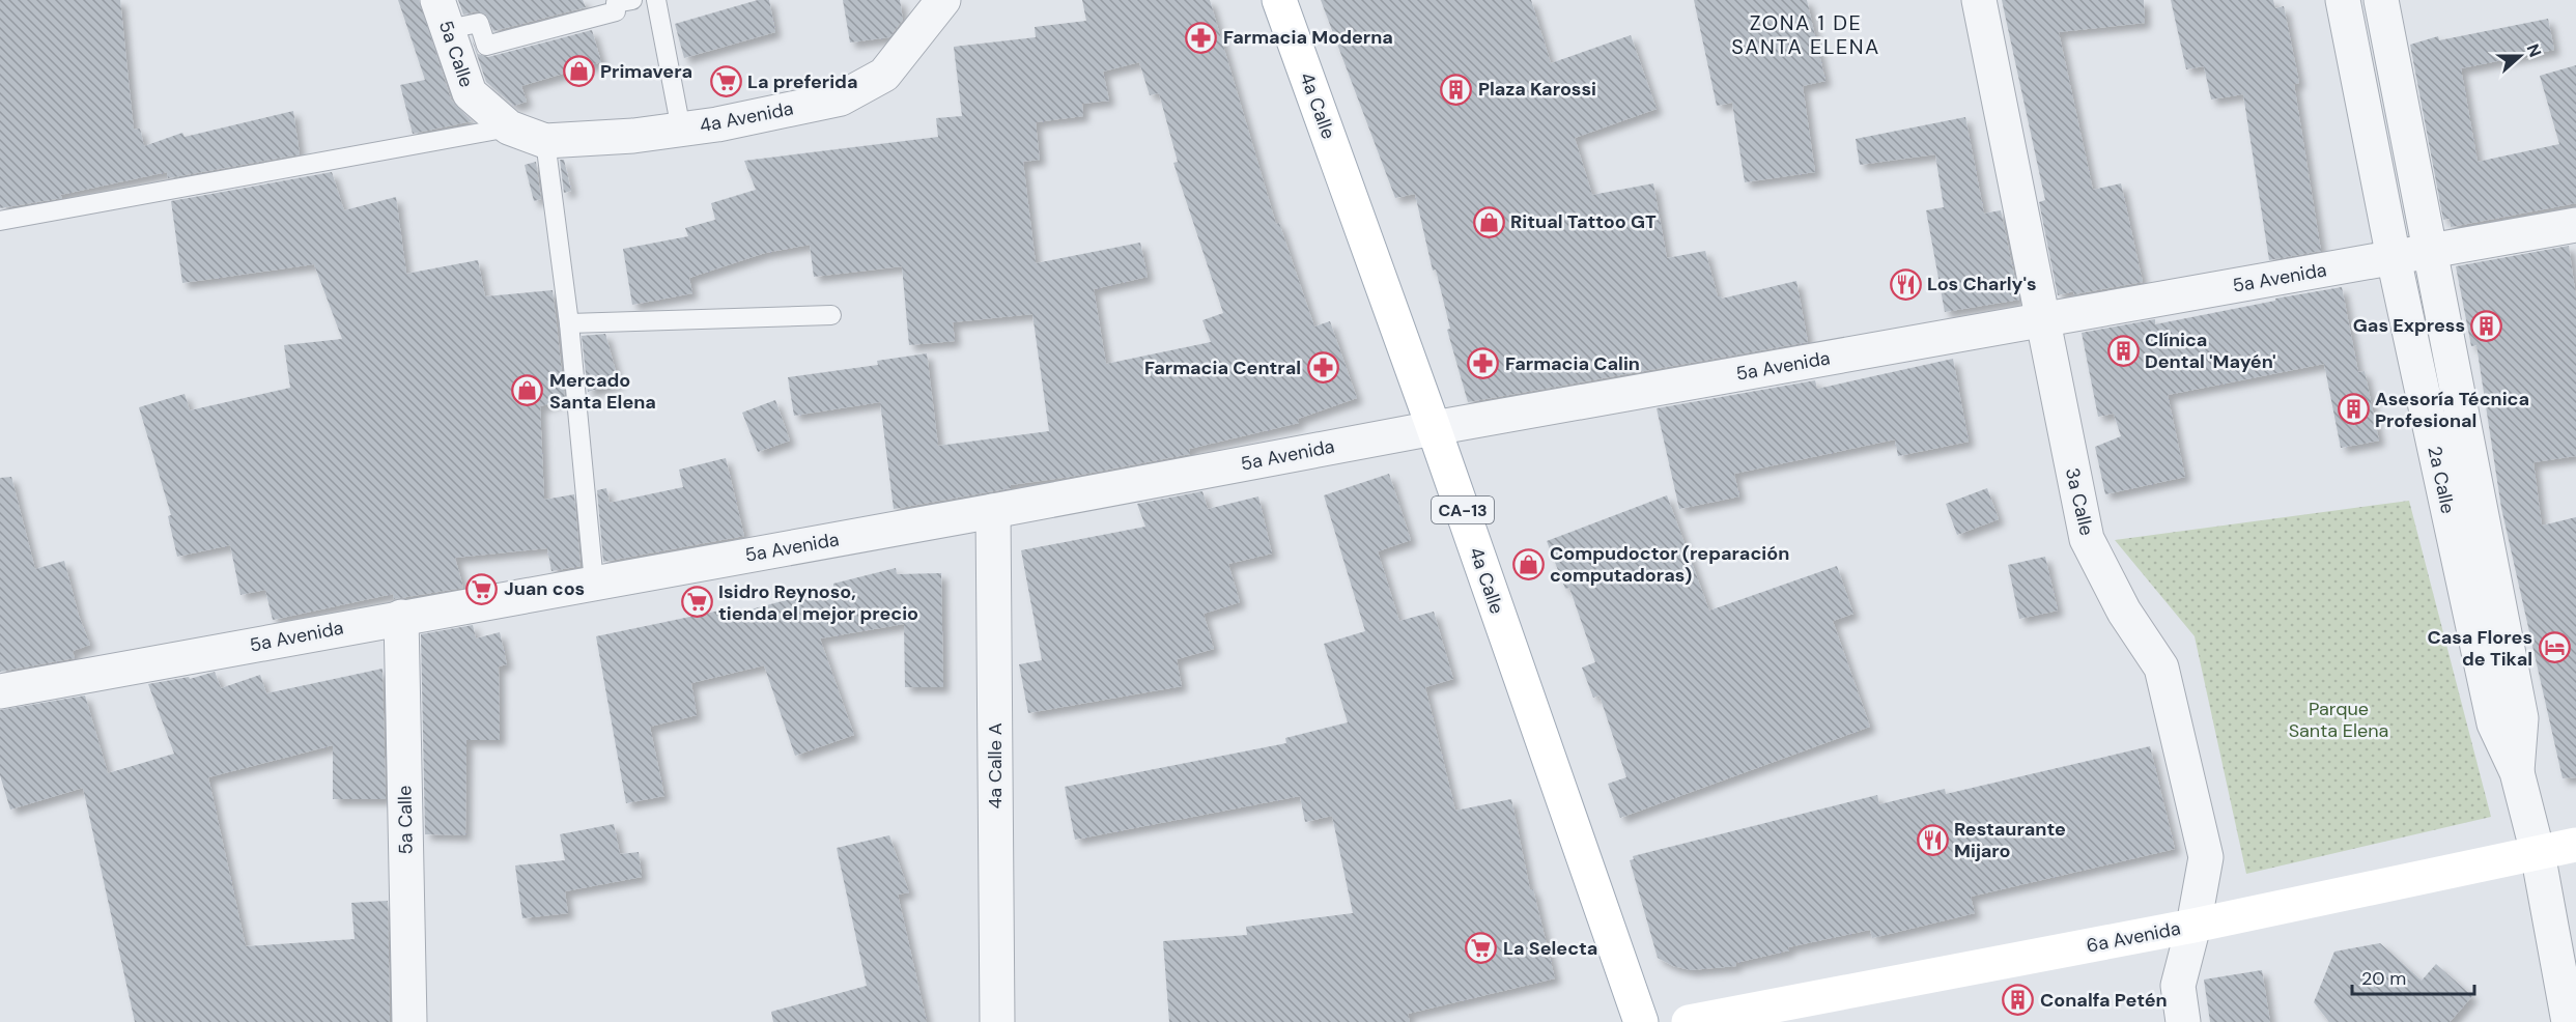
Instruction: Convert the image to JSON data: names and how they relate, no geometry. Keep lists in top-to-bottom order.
{
  "streets": {
    "main road": ["4a Calle", "CA-13", "6a Avenida"],
    "street": [
      "5a Calle",
      "4a Avenida",
      "5a Avenida",
      "2a Calle",
      "3a Calle",
      "4a Calle A"
    ]
  },
  "crossings": [
    ["5a Calle", "4a Avenida"],
    ["5a Calle", "5a Avenida"],
    ["4a Calle", "5a Avenida"],
    ["5a Avenida", "2a Calle"],
    ["5a Avenida", "3a Calle"],
    ["5a Avenida", "4a Calle A"],
    ["2a Calle", "6a Avenida"],
    ["3a Calle", "6a Avenida"]
  ],
  "districts": ["ZONA 1 DE SANTA ELENA"],
  "parks": ["Parque Santa Elena"],
  "places": {
    "pharmacy": ["Farmacia Moderna", "Farmacia Calin", "Farmacia Central"],
    "shop": [
      "Primavera",
      "Ritual Tattoo GT",
      "Mercado Santa Elena",
      "Compudoctor (reparación computadoras)"
    ],
    "supermarket": [
      "La preferida",
      "Juan cos",
      "Isidro Reynoso, tienda el mejor precio",
      "La Selecta"
    ],
    "building": [
      "Plaza Karossi",
      "Gas Express",
      "Clínica Dental 'Mayén'",
      "Asesoría Técnica Profesional",
      "Conalfa Petén"
    ],
    "restaurant": ["Los Charly's", "Restaurante Mijaro"],
    "hotel": ["Casa Flores de Tikal"]
  },
  "scale_bar": "20 m",
  "north": "right"
}
